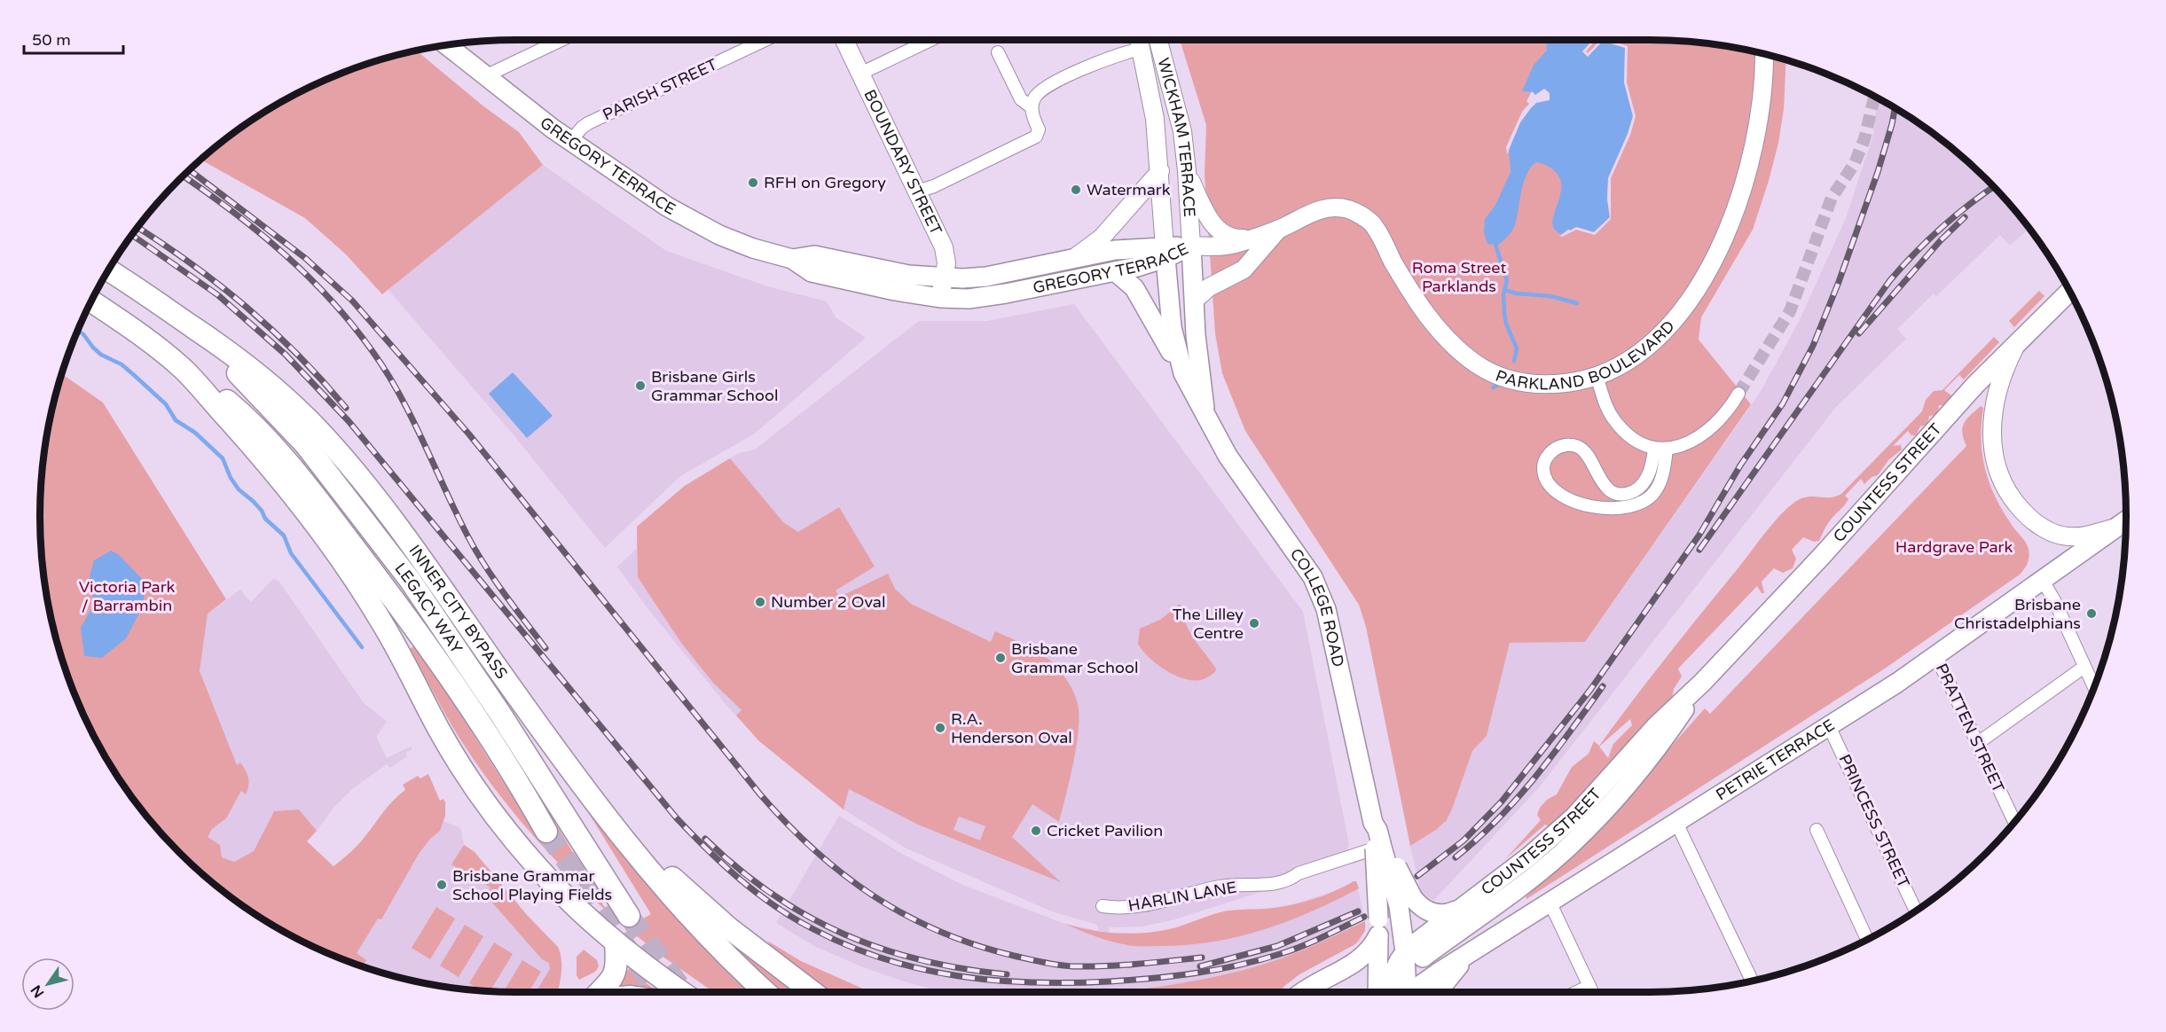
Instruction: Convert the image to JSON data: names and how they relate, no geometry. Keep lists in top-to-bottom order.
{
  "streets": {
    "highway": ["LEGACY WAY", "INNER CITY BYPASS"],
    "main road": [
      "WICKHAM TERRACE",
      "BOUNDARY STREET",
      "GREGORY TERRACE",
      "PARKLAND BOULEVARD",
      "COUNTESS STREET",
      "COLLEGE ROAD",
      "PETRIE TERRACE"
    ],
    "street": [
      "PARISH STREET",
      "PRATTEN STREET",
      "PRINCESS STREET",
      "HARLIN LANE"
    ]
  },
  "crossings": [
    ["PARISH STREET", "GREGORY TERRACE"],
    ["WICKHAM TERRACE", "GREGORY TERRACE"],
    ["WICKHAM TERRACE", "PARKLAND BOULEVARD"],
    ["WICKHAM TERRACE", "COLLEGE ROAD"],
    ["BOUNDARY STREET", "GREGORY TERRACE"],
    ["GREGORY TERRACE", "PARKLAND BOULEVARD"],
    ["GREGORY TERRACE", "COLLEGE ROAD"],
    ["PARKLAND BOULEVARD", "COLLEGE ROAD"],
    ["LEGACY WAY", "INNER CITY BYPASS"],
    ["COLLEGE ROAD", "HARLIN LANE"],
    ["PRATTEN STREET", "PETRIE TERRACE"],
    ["PETRIE TERRACE", "PRINCESS STREET"]
  ],
  "parks": ["Roma Street Parklands", "Hardgrave Park", "Victoria Park / Barrambin"],
  "places": [
    "RFH on Gregory",
    "Watermark",
    "Brisbane Girls Grammar School",
    "Number 2 Oval",
    "Brisbane Christadelphians",
    "The Lilley Centre",
    "Brisbane Grammar School",
    "R.A. Henderson Oval",
    "Cricket Pavilion",
    "Brisbane Grammar School Playing Fields"
  ],
  "scale_bar": "50 m",
  "north": "bottom left"
}
